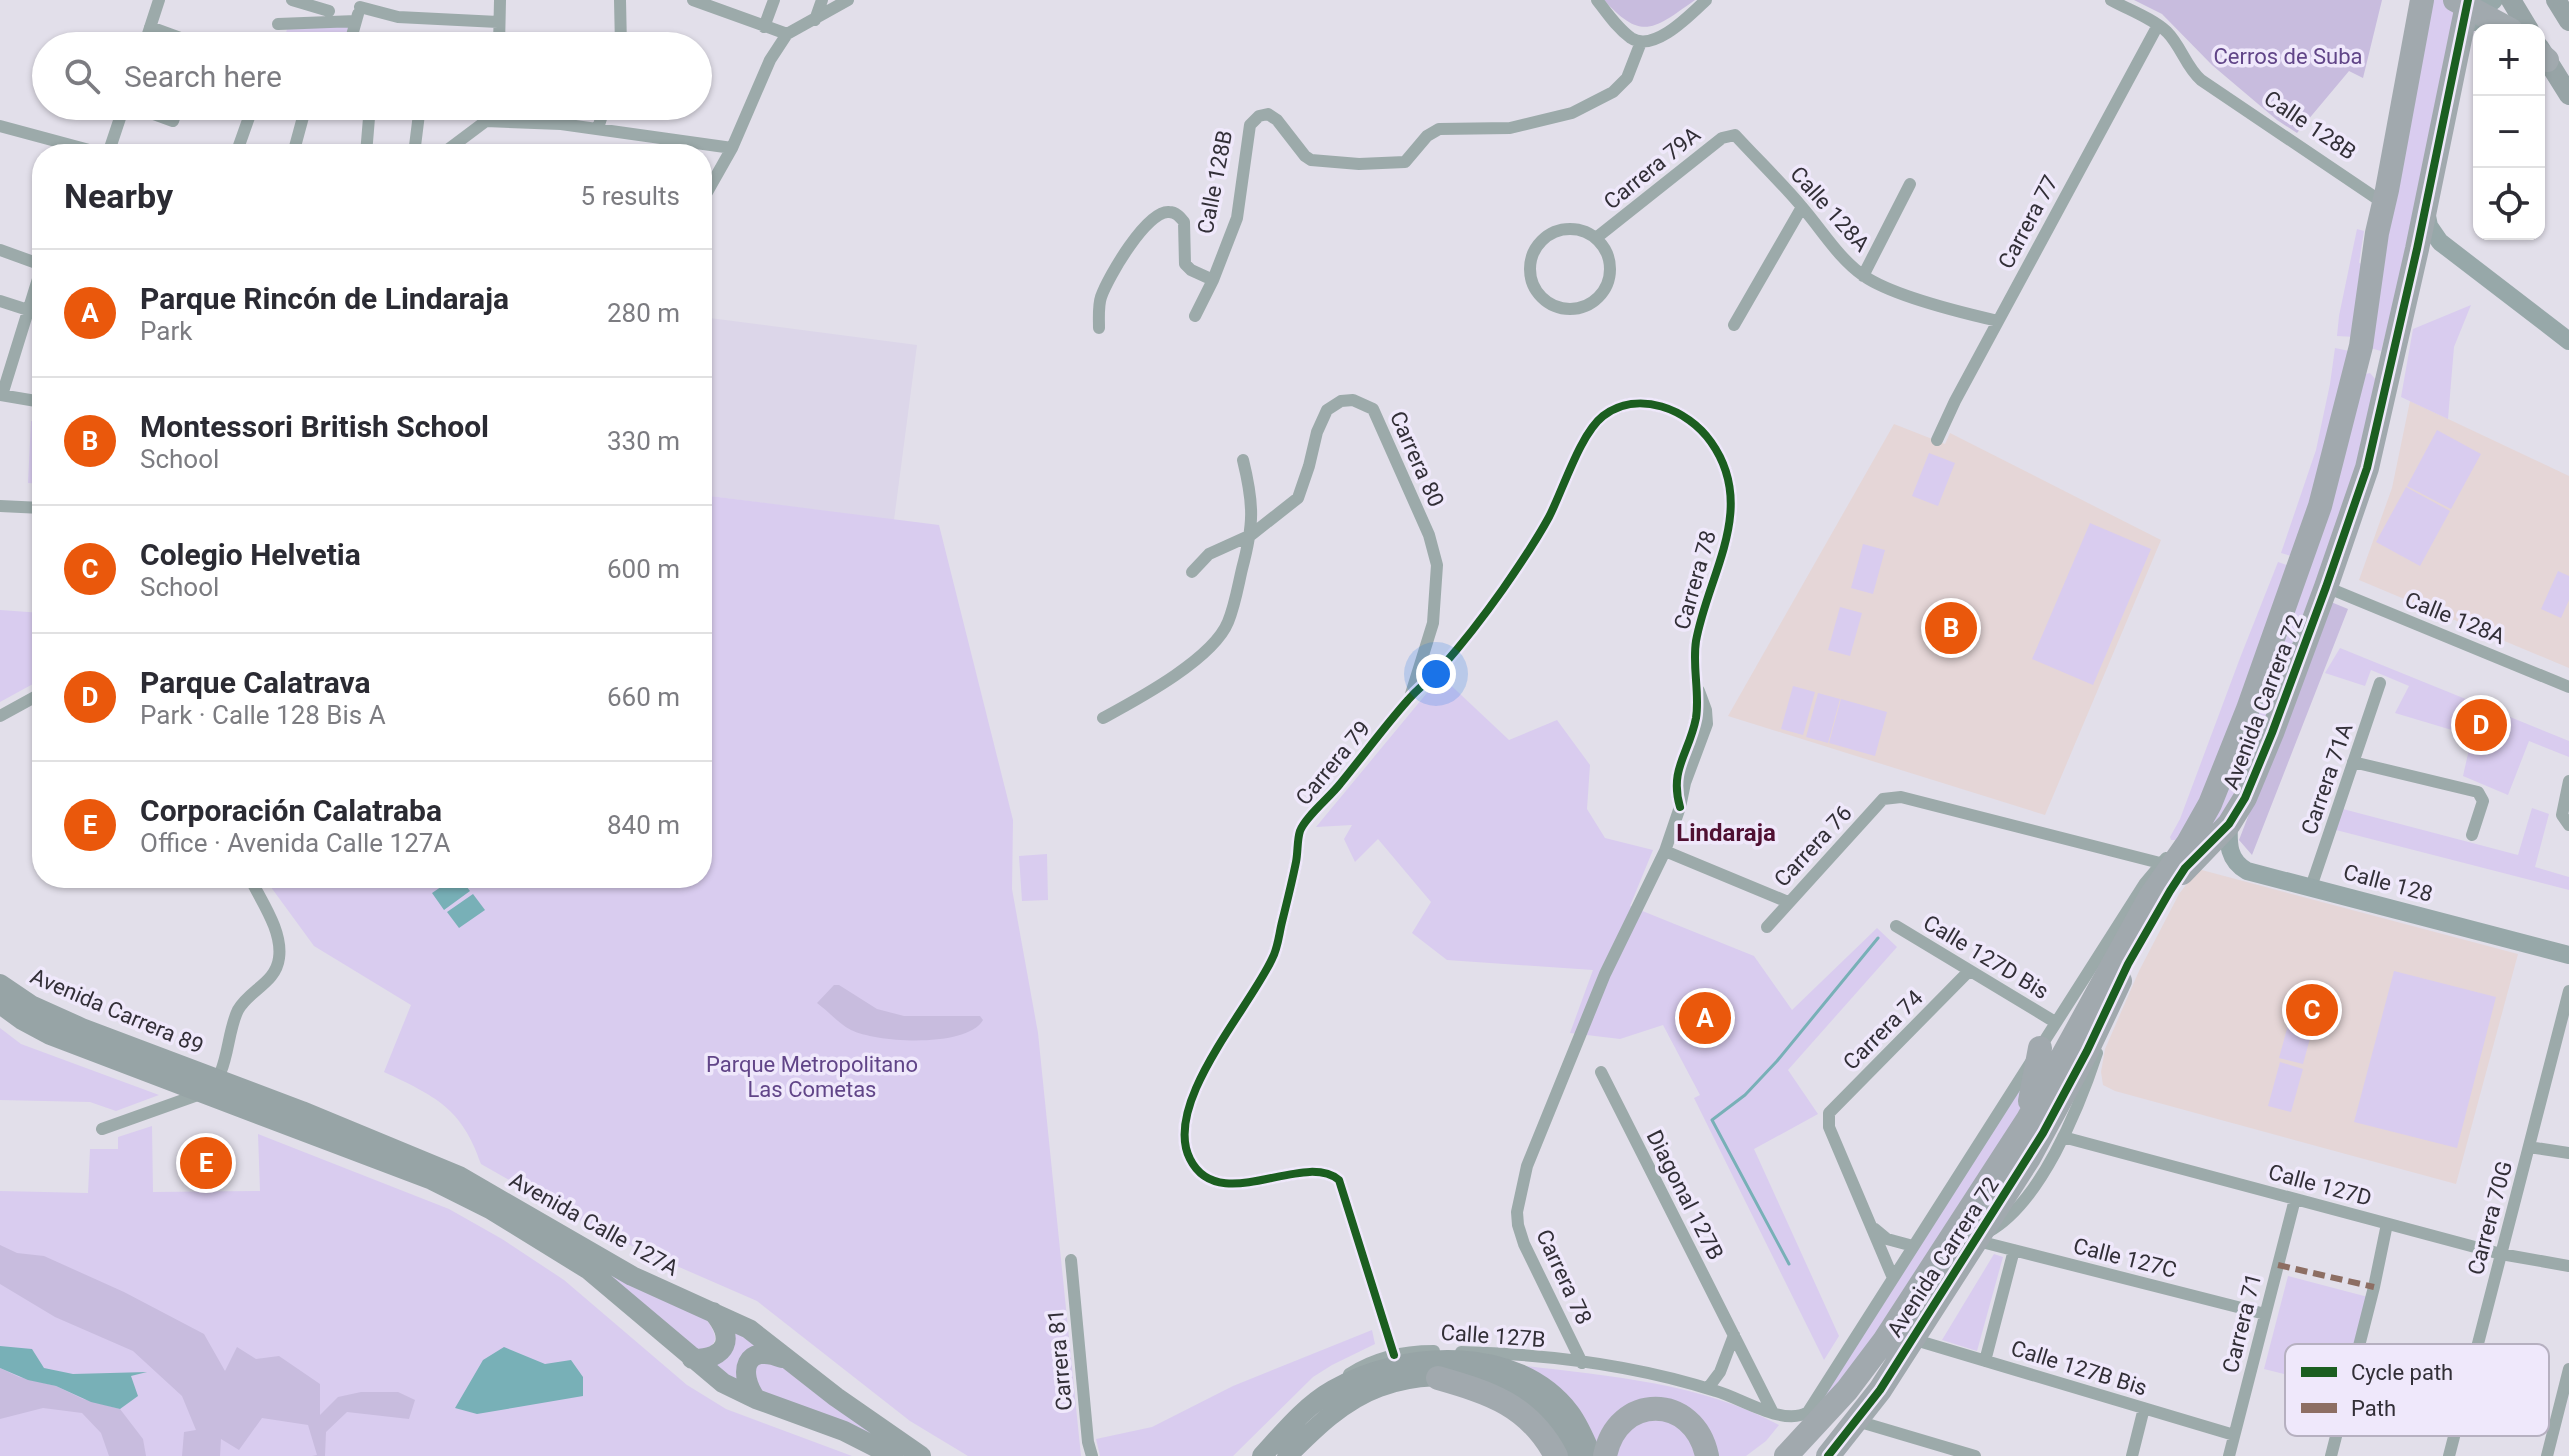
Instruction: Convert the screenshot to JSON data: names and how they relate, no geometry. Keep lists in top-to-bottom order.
{
  "streets": {
    "highway": ["Avenida Carrera 72"],
    "main road": ["Avenida Carrera 89", "Avenida Calle 127A"],
    "street": [
      "Calle 128B",
      "Carrera 79A",
      "Calle 128A",
      "Carrera 77",
      "Carrera 80",
      "Carrera 78",
      "Carrera 79",
      "Carrera 71A",
      "Carrera 76",
      "Calle 128",
      "Calle 127D Bis",
      "Carrera 74",
      "Calle 127D",
      "Diagonal 127B",
      "Carrera 70G",
      "Calle 127C",
      "Carrera 71",
      "Calle 127B",
      "Carrera 81",
      "Calle 127B Bis"
    ]
  },
  "crossings": [
    ["Calle 128B", "Carrera 77"],
    ["Calle 128B", "Avenida Carrera 72"],
    ["Carrera 79A", "Calle 128A"],
    ["Calle 128A", "Carrera 77"],
    ["Calle 128A", "Avenida Carrera 72"],
    ["Carrera 80", "Carrera 79"],
    ["Carrera 78", "Carrera 79"],
    ["Carrera 78", "Calle 127B"],
    ["Avenida Carrera 72", "Carrera 76"],
    ["Avenida Carrera 72", "Calle 128"],
    ["Avenida Carrera 72", "Calle 127D Bis"],
    ["Avenida Carrera 72", "Calle 127D"],
    ["Avenida Carrera 72", "Calle 127C"],
    ["Avenida Carrera 72", "Calle 127B"],
    ["Avenida Carrera 72", "Calle 127B Bis"],
    ["Carrera 79", "Calle 127B"],
    ["Carrera 71A", "Calle 128"],
    ["Calle 127D Bis", "Carrera 74"],
    ["Avenida Carrera 89", "Avenida Calle 127A"],
    ["Calle 127D", "Carrera 70G"],
    ["Calle 127D", "Carrera 71"],
    ["Diagonal 127B", "Calle 127B"],
    ["Calle 127C", "Carrera 71"],
    ["Carrera 71", "Calle 127B Bis"]
  ],
  "districts": ["Lindaraja"],
  "parks": ["Cerros de Suba", "Parque Metropolitano Las Cometas"],
  "legend": ["Cycle path", "Path"],
  "page": {
    "map_buttons": ["+", "−"],
    "search": "Search here",
    "heading": ["Nearby", "5 results"],
    "list": [
      {
        "mark": "A",
        "name": "Parque Rincón de Lindaraja",
        "note": "Park",
        "value": "280 m"
      },
      {
        "mark": "B",
        "name": "Montessori British School",
        "note": "School",
        "value": "330 m"
      },
      {
        "mark": "C",
        "name": "Colegio Helvetia",
        "note": "School",
        "value": "600 m"
      },
      {
        "mark": "D",
        "name": "Parque Calatrava",
        "note": "Park · Calle 128 Bis A",
        "value": "660 m"
      },
      {
        "mark": "E",
        "name": "Corporación Calatraba",
        "note": "Office · Avenida Calle 127A",
        "value": "840 m"
      }
    ],
    "pins": [
      "B",
      "D",
      "C",
      "A",
      "E"
    ]
  }
}
